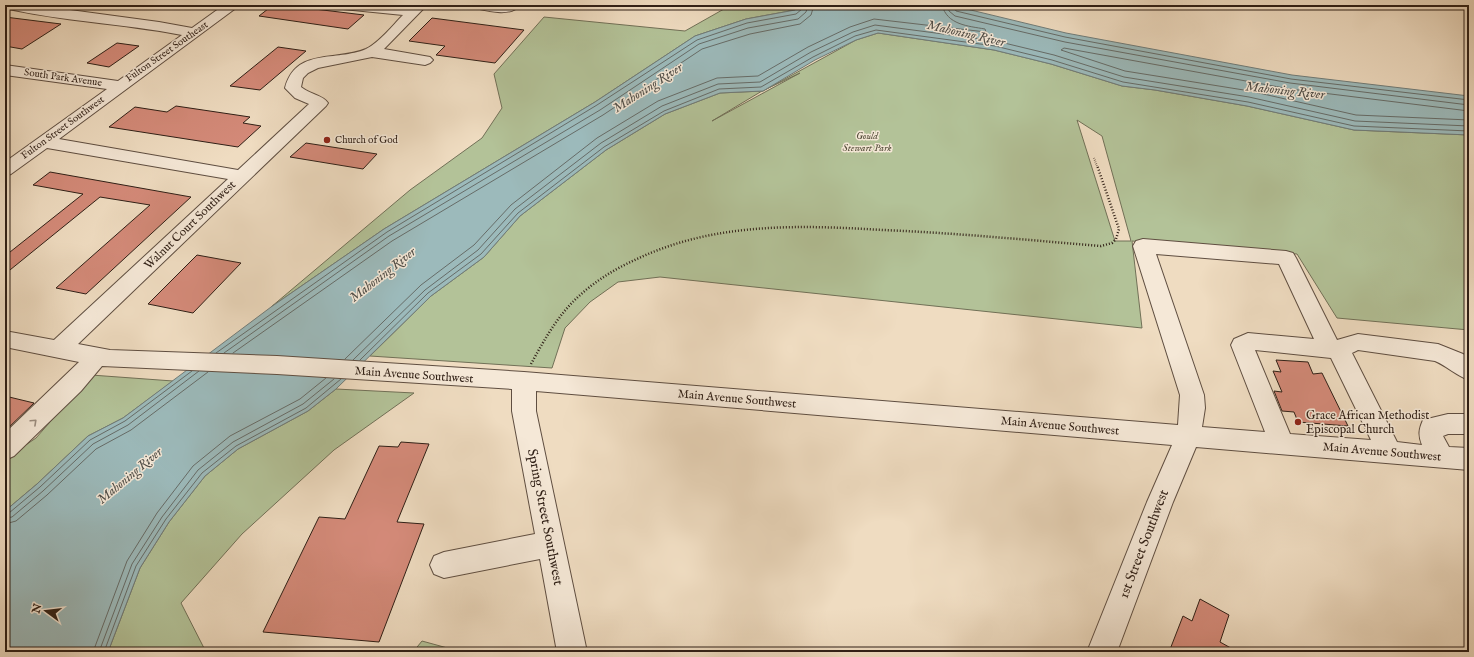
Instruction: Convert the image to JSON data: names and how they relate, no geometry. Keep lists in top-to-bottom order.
{
  "streets": {
    "street": [
      "Fulton Street Southeast",
      "South Park Avenue",
      "Fulton Street Southwest",
      "Walnut Court Southwest",
      "Main Avenue Southwest",
      "Spring Street Southwest",
      "1st Street Southwest"
    ]
  },
  "crossings": [
    ["Fulton Street Southeast", "South Park Avenue"],
    ["Fulton Street Southeast", "Fulton Street Southwest"],
    ["South Park Avenue", "Fulton Street Southwest"],
    ["Walnut Court Southwest", "Main Avenue Southwest"],
    ["Main Avenue Southwest", "Spring Street Southwest"],
    ["Main Avenue Southwest", "1st Street Southwest"]
  ],
  "water": ["Mahoning River"],
  "parks": ["Gould Stewart Park"],
  "places": ["Church of God", "Grace African Methodist Episcopal Church"],
  "north": "left"
}
